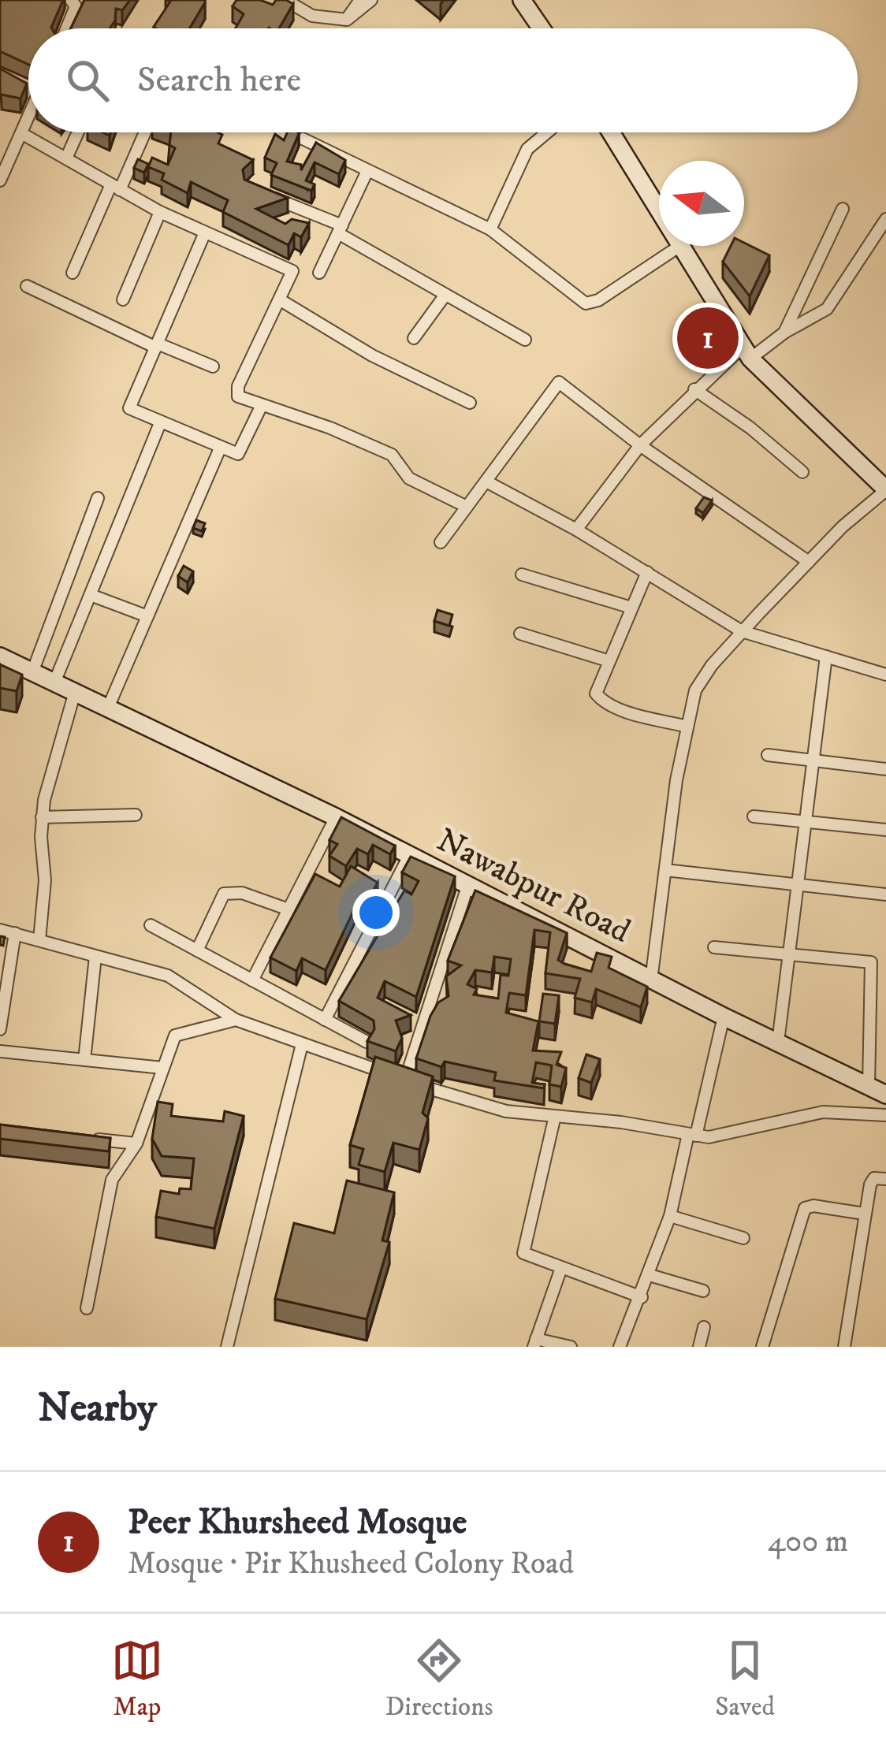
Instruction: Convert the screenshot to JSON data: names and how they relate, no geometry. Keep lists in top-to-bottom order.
{
  "streets": {
    "street": ["Nawabpur Road"]
  },
  "north": "left",
  "page": {
    "search": "Search here",
    "pins": "1",
    "heading": "Nearby",
    "list": [
      {
        "mark": "1",
        "name": "Peer Khursheed Mosque",
        "note": "Mosque · Pir Khusheed Colony Road",
        "value": "400 m"
      }
    ],
    "nav": ["Map", "Directions", "Saved"]
  }
}
